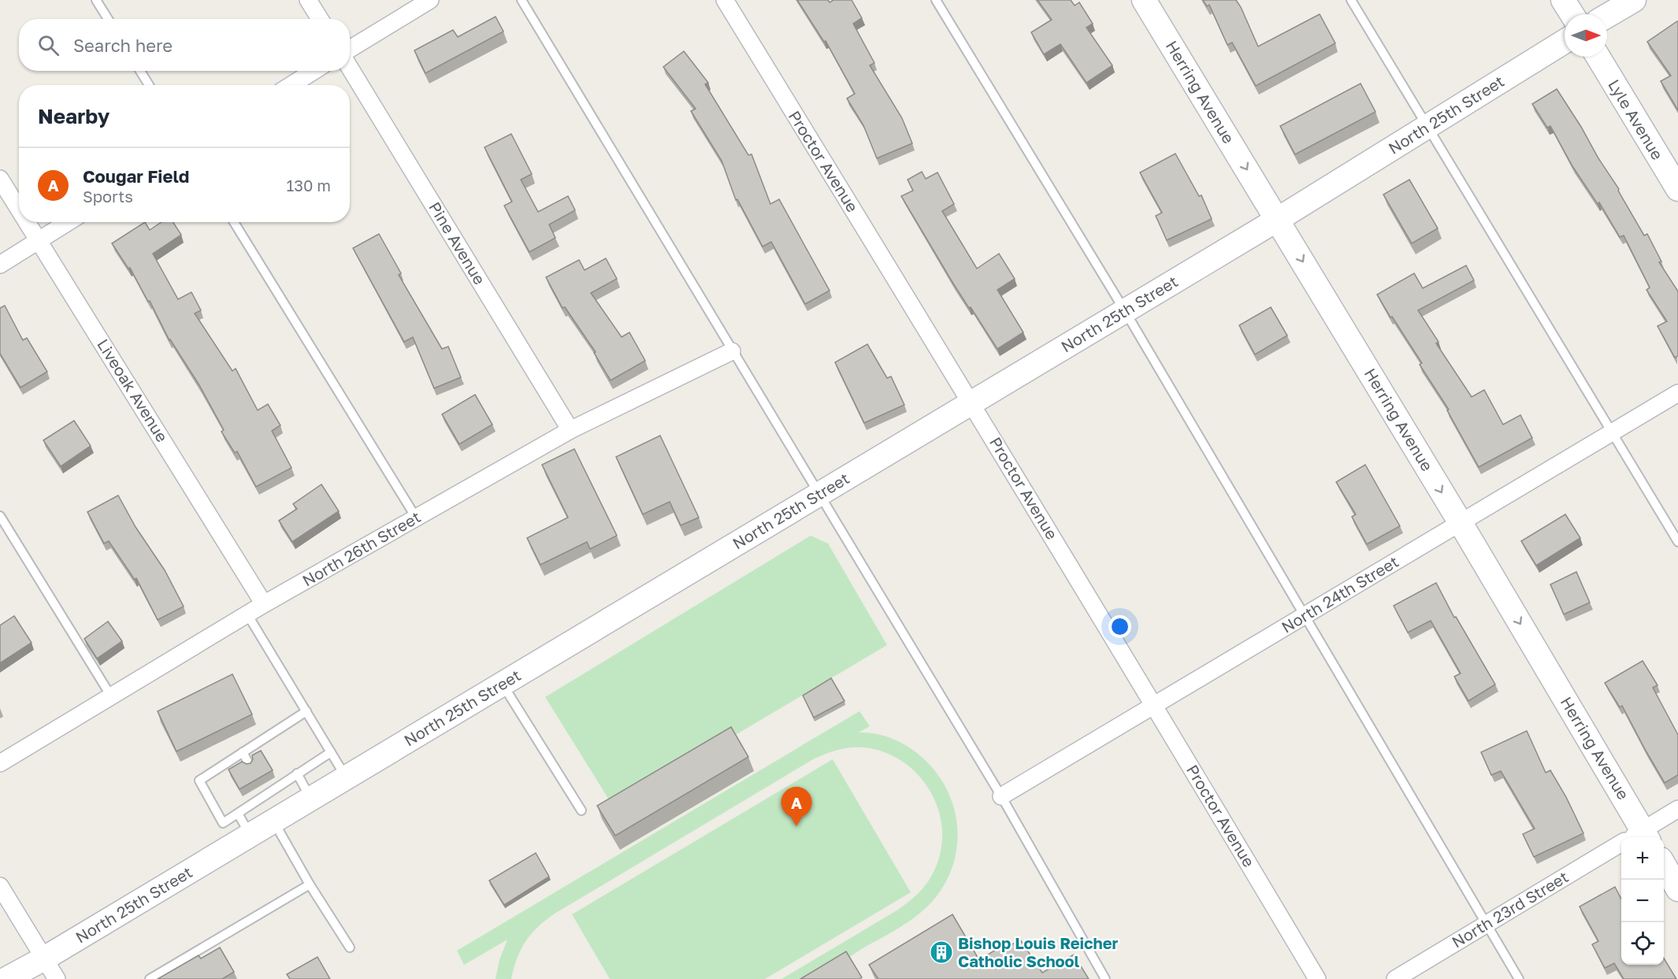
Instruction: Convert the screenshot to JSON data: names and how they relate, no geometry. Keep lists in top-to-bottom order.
{
  "streets": {
    "main road": ["Herring Avenue", "North 25th Street", "Lyle Avenue"],
    "street": [
      "Proctor Avenue",
      "Pine Avenue",
      "Liveoak Avenue",
      "North 26th Street",
      "North 24th Street",
      "North 23rd Street"
    ]
  },
  "crossings": [
    ["Herring Avenue", "North 25th Street"],
    ["Herring Avenue", "North 24th Street"],
    ["North 25th Street", "Proctor Avenue"],
    ["Proctor Avenue", "North 24th Street"],
    ["Pine Avenue", "North 26th Street"],
    ["Liveoak Avenue", "North 26th Street"]
  ],
  "one_way": ["Herring Avenue"],
  "places": {
    "building": ["Bishop Louis Reicher Catholic School"]
  },
  "north": "right",
  "page": {
    "search": "Search here",
    "heading": "Nearby",
    "list": [
      {
        "mark": "A",
        "name": "Cougar Field",
        "note": "Sports",
        "value": "130 m"
      }
    ],
    "pins": "A",
    "map_buttons": ["+", "−"]
  }
}
